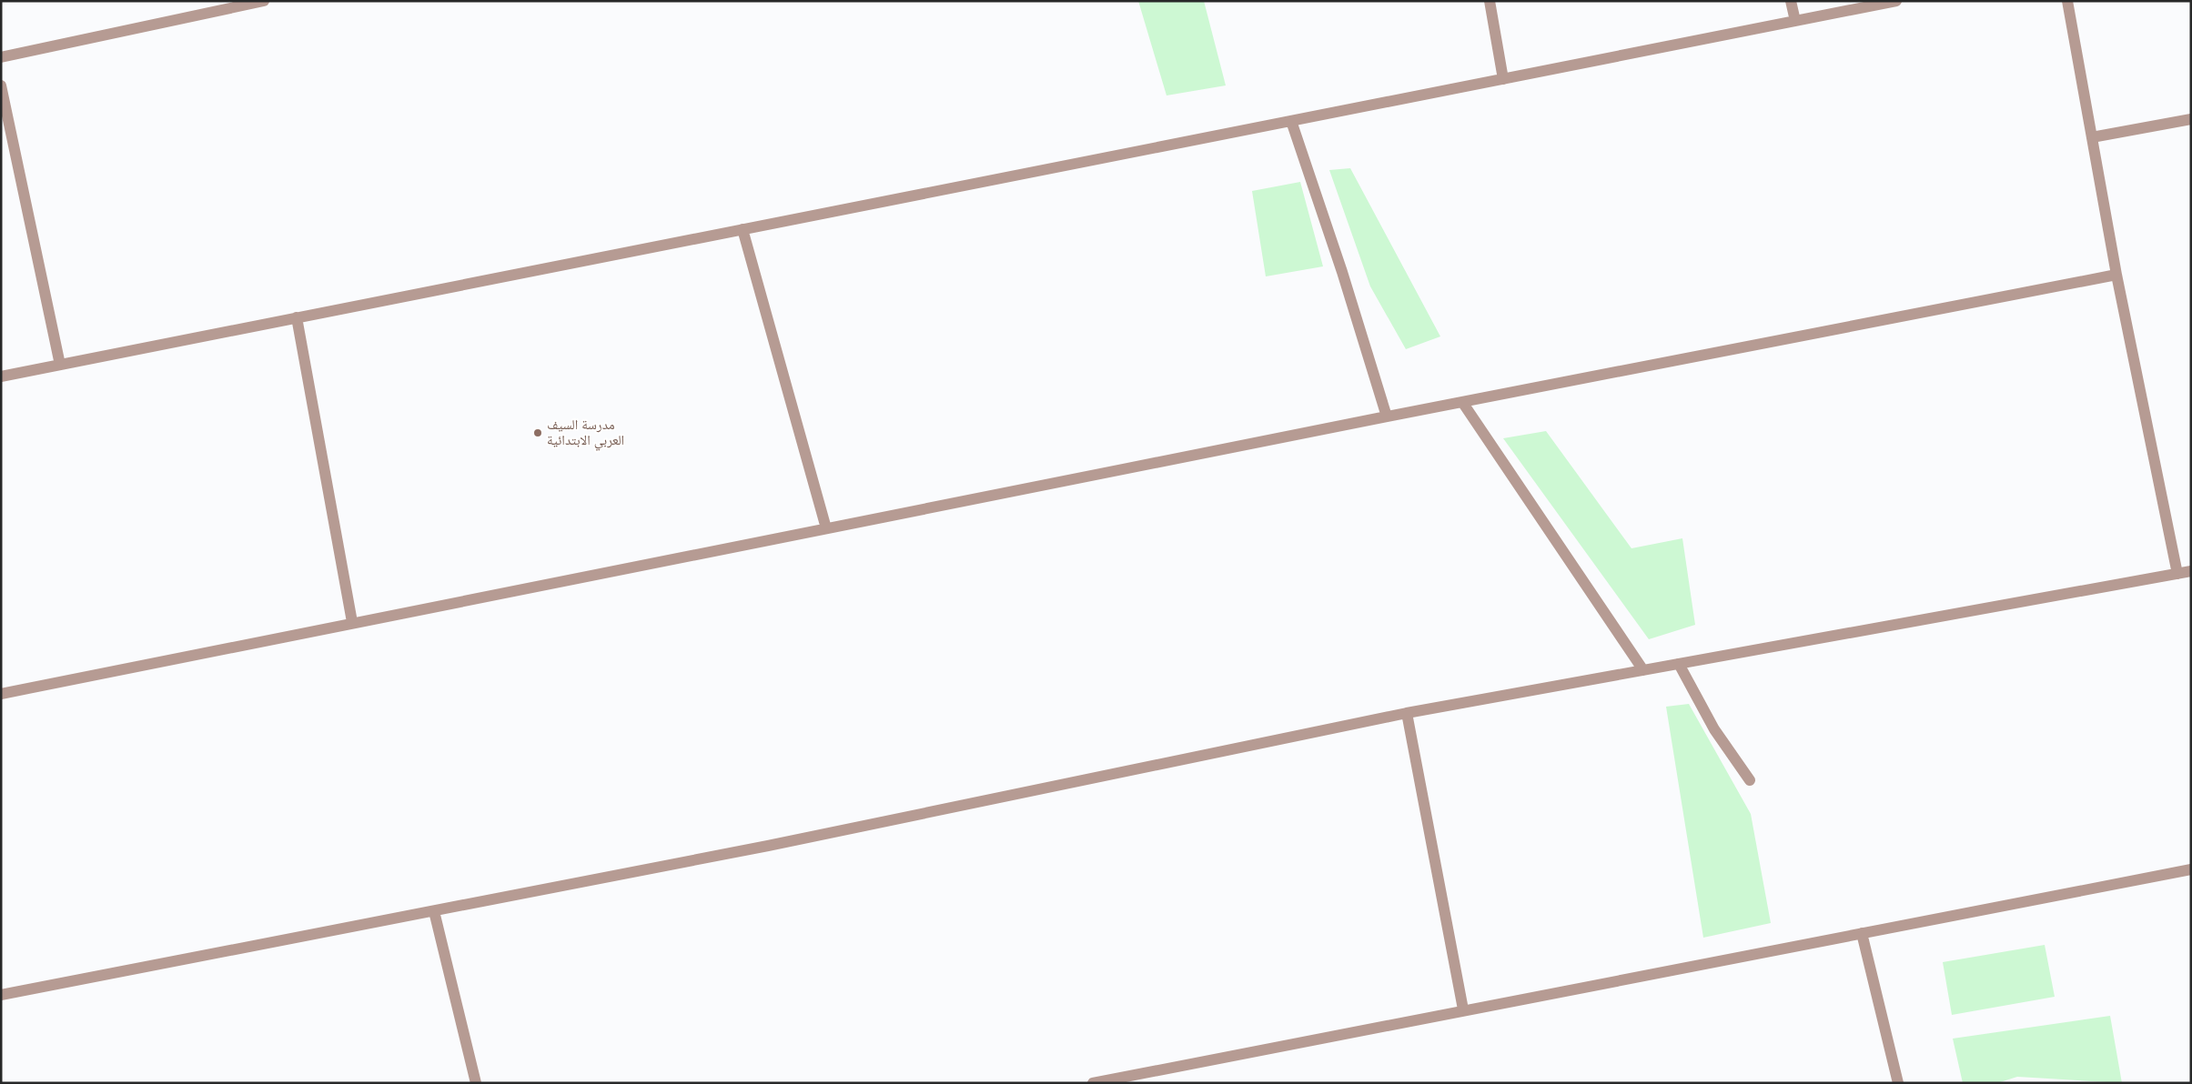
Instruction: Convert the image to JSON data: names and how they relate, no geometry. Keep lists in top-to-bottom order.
{
  "places": ["مدرسة السيف العربي الابتدائية"]
}
